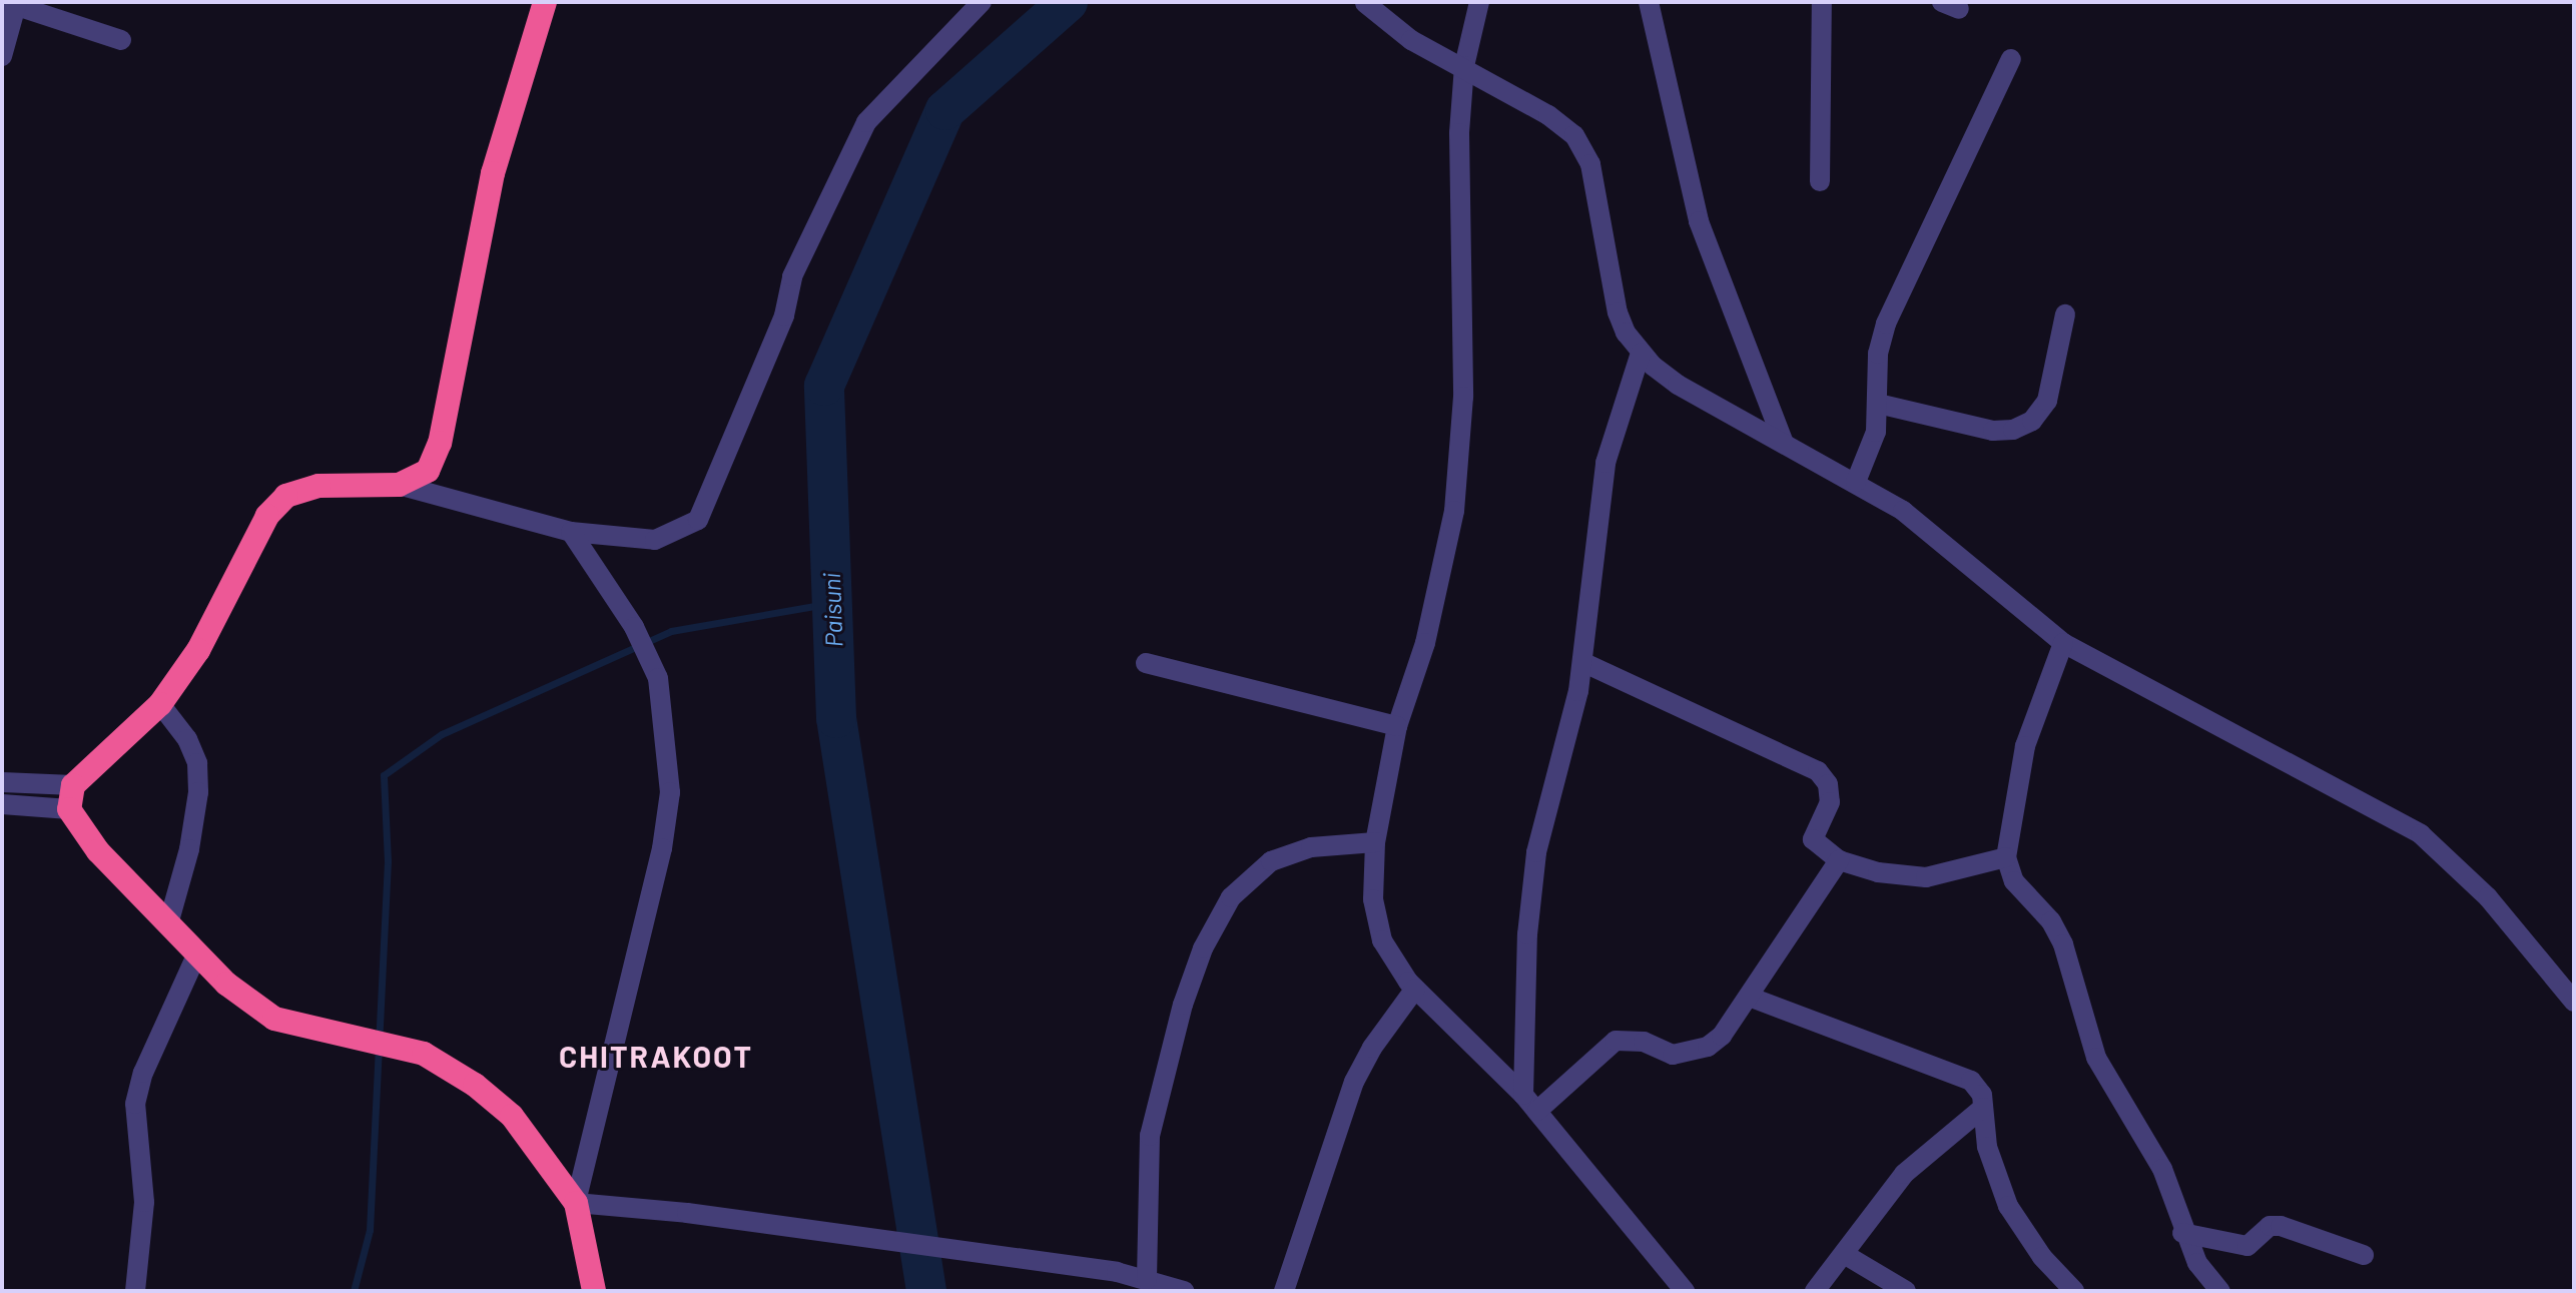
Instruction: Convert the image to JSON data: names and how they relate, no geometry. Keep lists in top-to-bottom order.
{
  "districts": ["CHITRAKOOT"],
  "water": ["Paisuni"]
}
